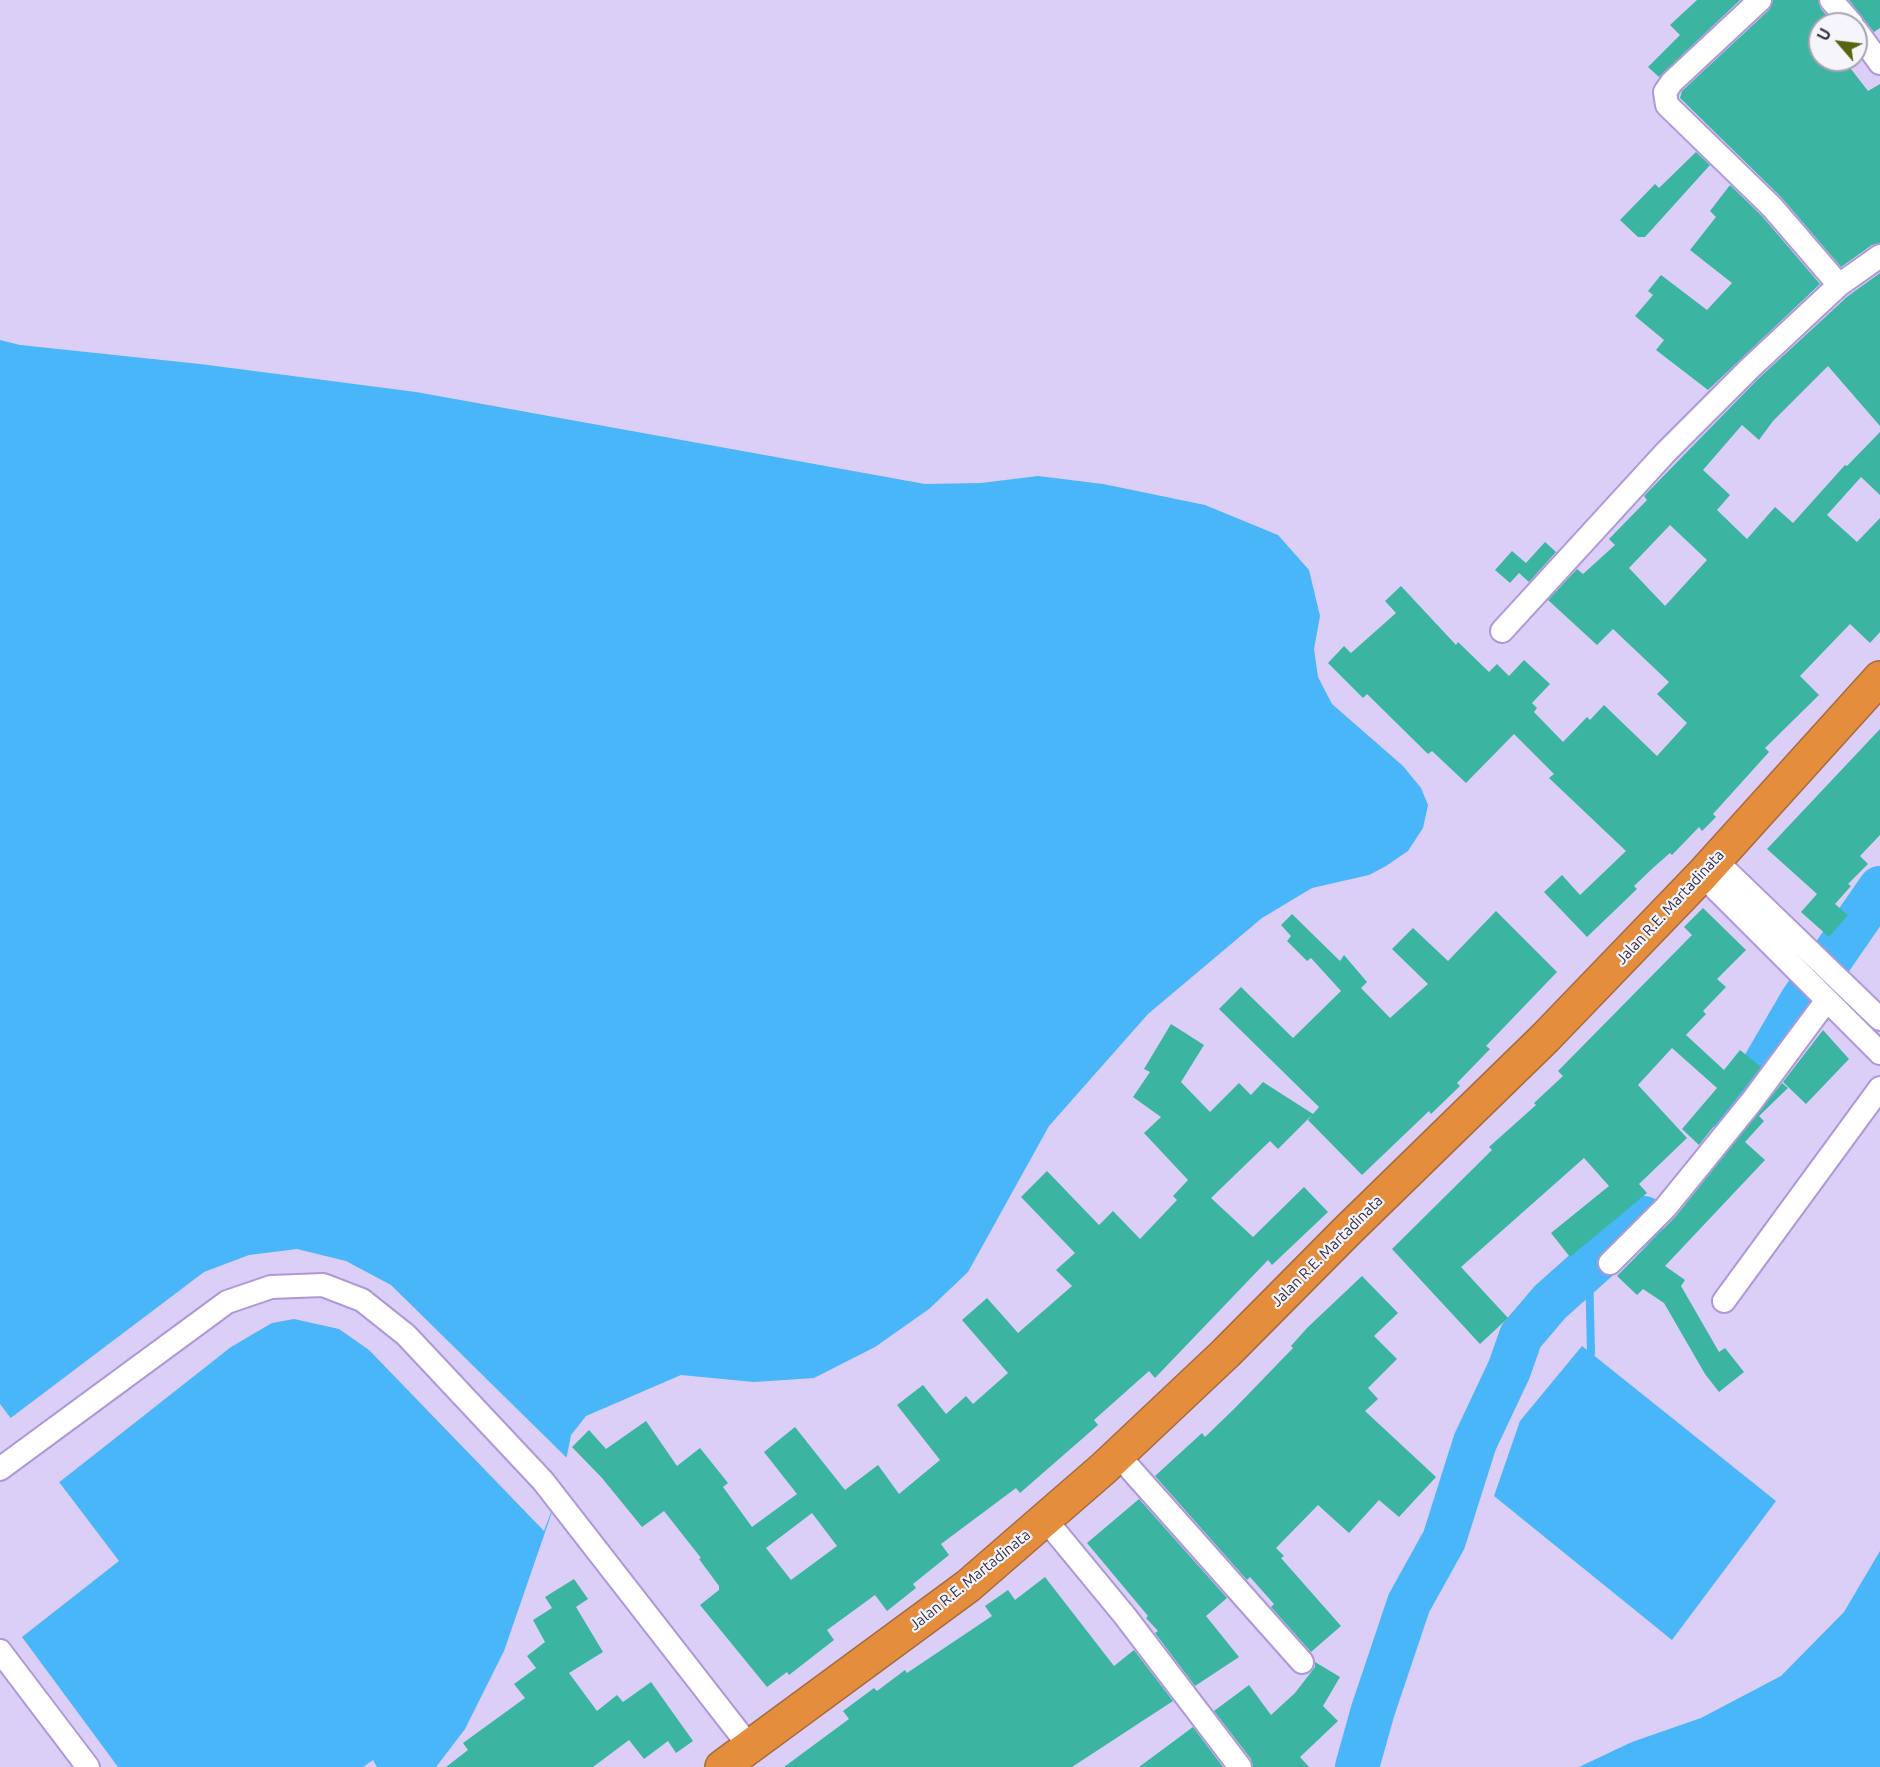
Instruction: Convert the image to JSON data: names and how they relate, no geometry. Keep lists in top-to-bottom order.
{
  "streets": {
    "highway": ["Jalan R.E. Martadinata"]
  },
  "north": "top left"
}
